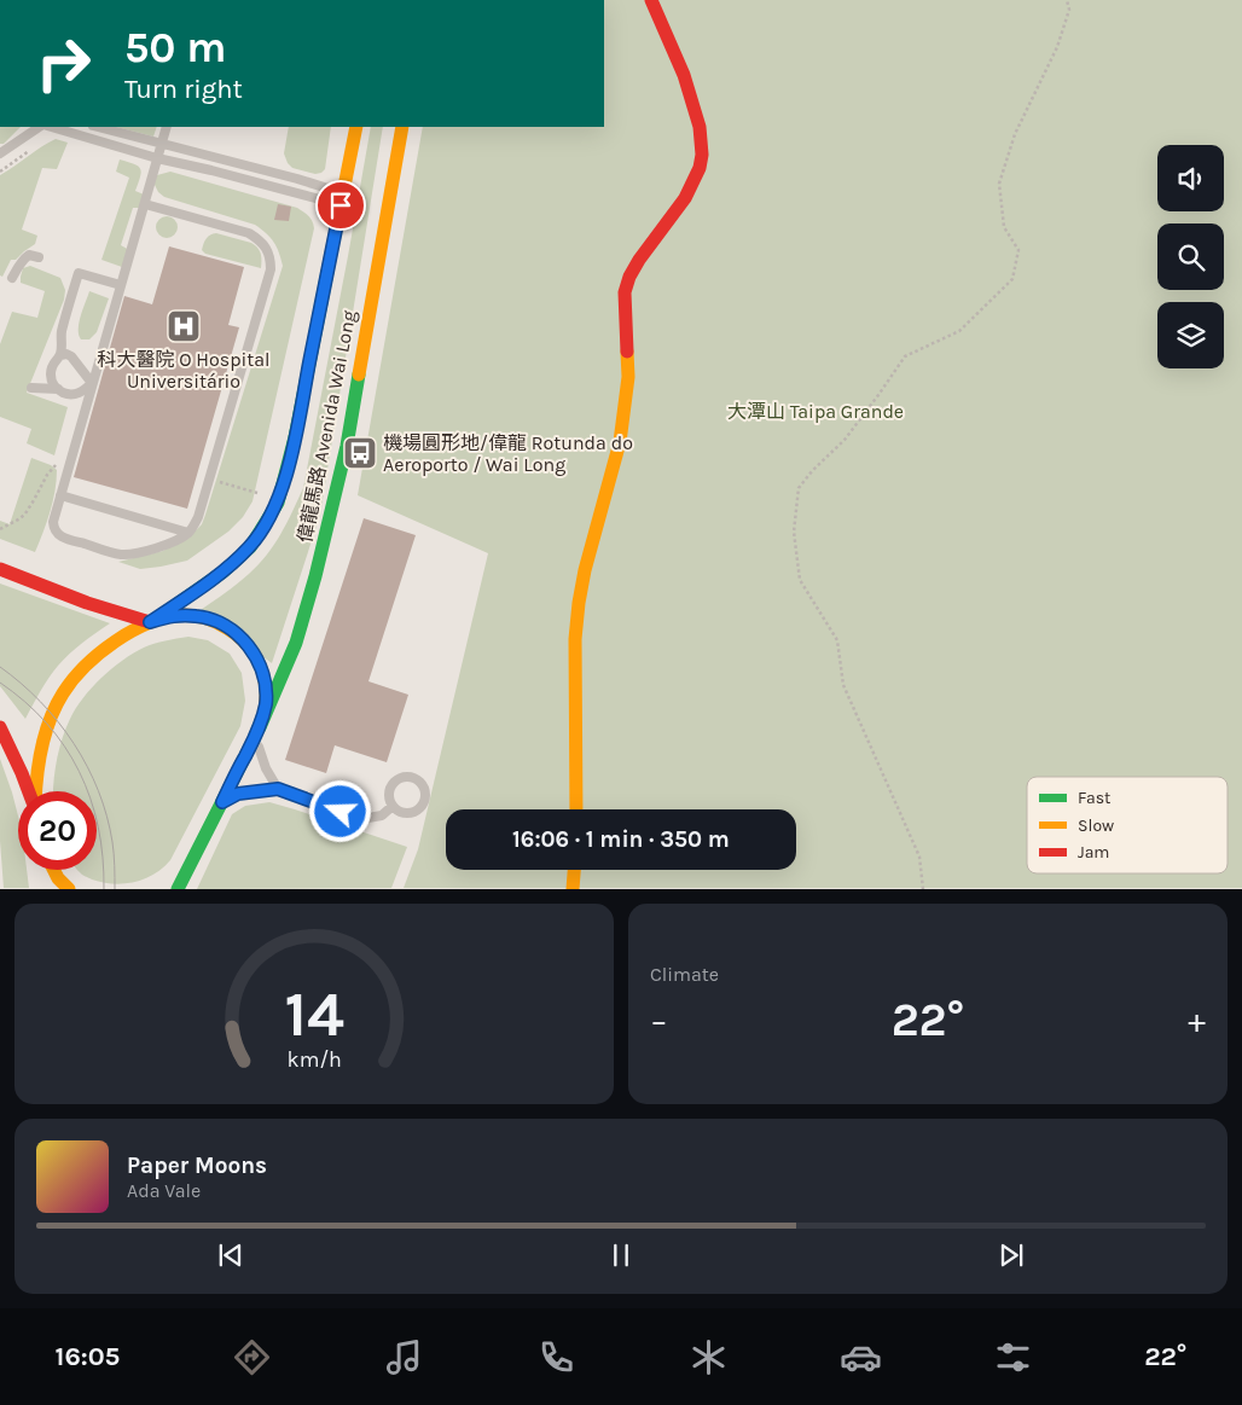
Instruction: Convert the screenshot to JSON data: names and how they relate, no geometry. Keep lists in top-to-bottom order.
{
  "streets": {
    "main road": ["偉龍馬路 Avenida Wai Long"]
  },
  "parks": ["大潭山 Taipa Grande"],
  "places": {
    "hospital": ["科大醫院 O Hospital Universitário"],
    "bus stop": ["機場圓形地/偉龍 Rotunda do Aeroporto / Wai Long"]
  },
  "legend": ["Fast", "Slow", "Jam"],
  "page": {
    "turn": ["50 m", "Turn right"],
    "limit": "20",
    "trip": "16:06 · 1 min · 350 m",
    "tile": "Climate",
    "heat": ["−", "22°", "+"],
    "song": ["Paper Moons", "Ada Vale"],
    "tabs": ["16:05", "22°"],
    "gauge": ["14", "km/h"]
  }
}
